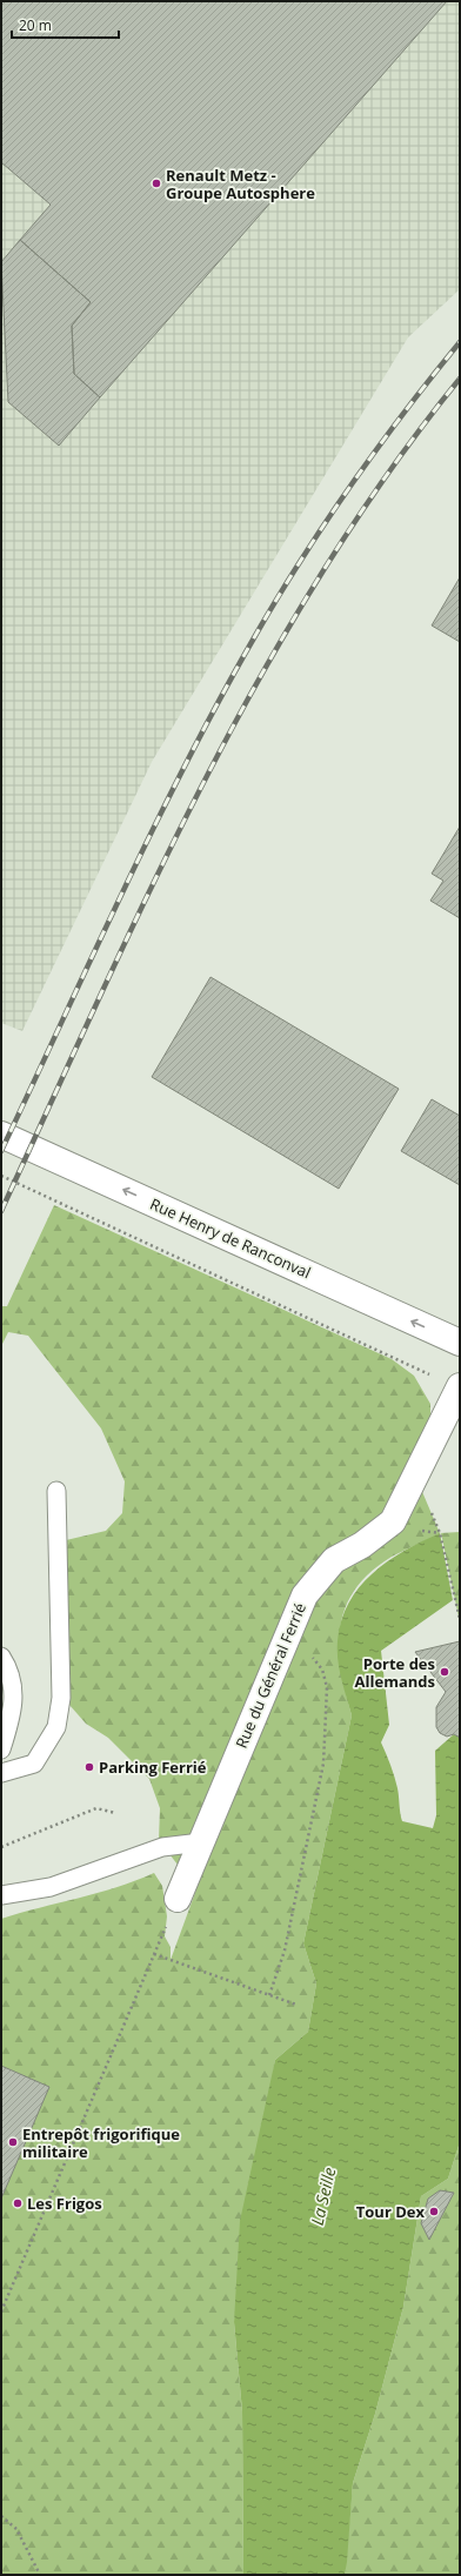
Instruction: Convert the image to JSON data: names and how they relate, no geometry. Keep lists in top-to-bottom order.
{
  "streets": {
    "street": ["Rue Henry de Ranconval", "Rue du Général Ferrié"]
  },
  "one_way": ["Rue Henry de Ranconval"],
  "water": ["La Seille"],
  "places": [
    "Renault Metz - Groupe Autosphere",
    "Porte des Allemands",
    "Parking Ferrié",
    "Entrepôt frigorifique militaire",
    "Les Frigos",
    "Tour Dex"
  ],
  "scale_bar": "20 m"
}
